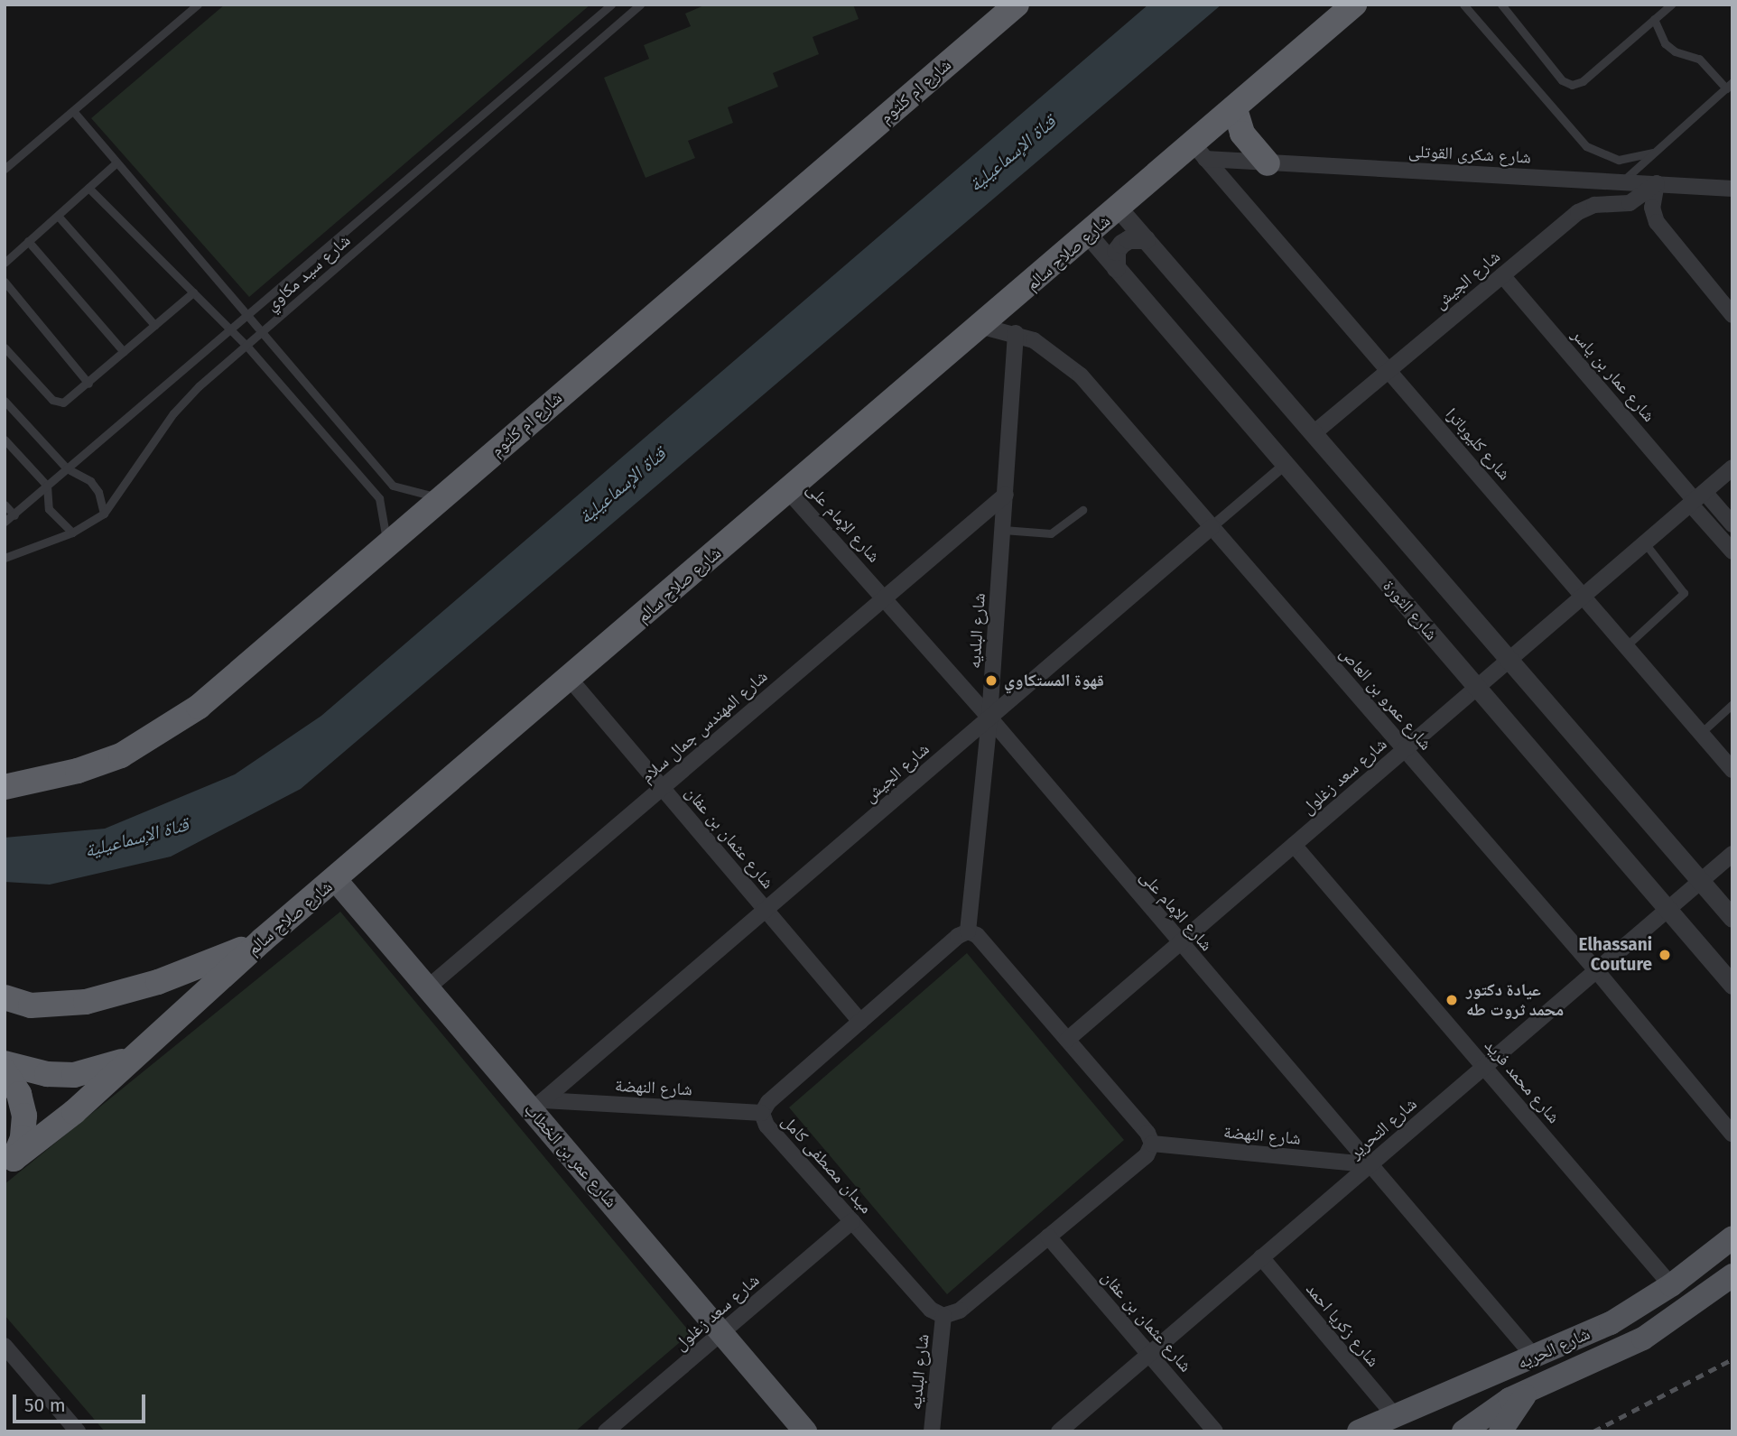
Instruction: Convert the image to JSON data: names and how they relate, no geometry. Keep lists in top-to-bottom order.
{
  "streets": {
    "highway": ["شارع ام كلثوم", "شارع صلاح سالم"],
    "main road": ["شارع عمر بن الخطاب", "شارع الحريه"],
    "street": [
      "شارع شكرى القوتلى",
      "شارع الجيش",
      "شارع عمار بن ياسر",
      "شارع كليوباترا",
      "شارع الإمام على",
      "شارع الثورة",
      "شارع البلديه",
      "شارع عمرو بن العاص",
      "شارع المهندس جمال سلام",
      "شارع سعد زغلول",
      "شارع عثمان بن عفان",
      "شارع محمد فريد",
      "شارع النهضة",
      "شارع التحرير",
      "ميدان مصطفى كامل",
      "شارع زكريا احمد"
    ],
    "lane": ["شارع سيد مكاوي"]
  },
  "crossings": [
    ["شارع شكرى القوتلى", "شارع صلاح سالم"],
    ["شارع شكرى القوتلى", "شارع الجيش"],
    ["شارع شكرى القوتلى", "شارع كليوباترا"],
    ["شارع صلاح سالم", "شارع كليوباترا"],
    ["شارع صلاح سالم", "شارع الإمام على"],
    ["شارع صلاح سالم", "شارع الثورة"],
    ["شارع صلاح سالم", "شارع عمرو بن العاص"],
    ["شارع صلاح سالم", "شارع عثمان بن عفان"],
    ["شارع صلاح سالم", "شارع عمر بن الخطاب"],
    ["شارع الجيش", "شارع عمار بن ياسر"],
    ["شارع الجيش", "شارع كليوباترا"],
    ["شارع الجيش", "شارع الإمام على"],
    ["شارع الجيش", "شارع الثورة"],
    ["شارع الجيش", "شارع البلديه"],
    ["شارع الجيش", "شارع عمرو بن العاص"],
    ["شارع الجيش", "شارع عثمان بن عفان"],
    ["شارع الجيش", "شارع النهضة"],
    ["شارع الجيش", "شارع عمر بن الخطاب"],
    ["شارع عمار بن ياسر", "شارع سعد زغلول"],
    ["شارع كليوباترا", "شارع سعد زغلول"],
    ["شارع الإمام على", "شارع البلديه"],
    ["شارع الإمام على", "شارع المهندس جمال سلام"],
    ["شارع الإمام على", "شارع سعد زغلول"],
    ["شارع الإمام على", "شارع النهضة"],
    ["شارع الإمام على", "شارع التحرير"],
    ["شارع الإمام على", "شارع الحريه"],
    ["شارع الثورة", "شارع سعد زغلول"],
    ["شارع الثورة", "شارع التحرير"],
    ["شارع البلديه", "شارع عمرو بن العاص"],
    ["شارع البلديه", "شارع المهندس جمال سلام"],
    ["شارع البلديه", "ميدان مصطفى كامل"],
    ["شارع عمرو بن العاص", "شارع سعد زغلول"],
    ["شارع عمرو بن العاص", "شارع التحرير"],
    ["شارع المهندس جمال سلام", "شارع عثمان بن عفان"],
    ["شارع المهندس جمال سلام", "شارع عمر بن الخطاب"],
    ["شارع سعد زغلول", "شارع محمد فريد"],
    ["شارع سعد زغلول", "شارع عمر بن الخطاب"],
    ["شارع سعد زغلول", "ميدان مصطفى كامل"],
    ["شارع عثمان بن عفان", "شارع التحرير"],
    ["شارع عثمان بن عفان", "ميدان مصطفى كامل"],
    ["شارع محمد فريد", "شارع التحرير"],
    ["شارع محمد فريد", "شارع الحريه"],
    ["شارع النهضة", "شارع التحرير"],
    ["شارع النهضة", "شارع عمر بن الخطاب"],
    ["شارع النهضة", "ميدان مصطفى كامل"],
    ["شارع التحرير", "شارع زكريا احمد"],
    ["شارع زكريا احمد", "شارع الحريه"]
  ],
  "water": ["قناة الإسماعيلية"],
  "places": ["قهوة المستكاوي", "Elhassani Couture", "عيادة دكتور محمد ثروت طه"],
  "scale_bar": "50 m"
}
